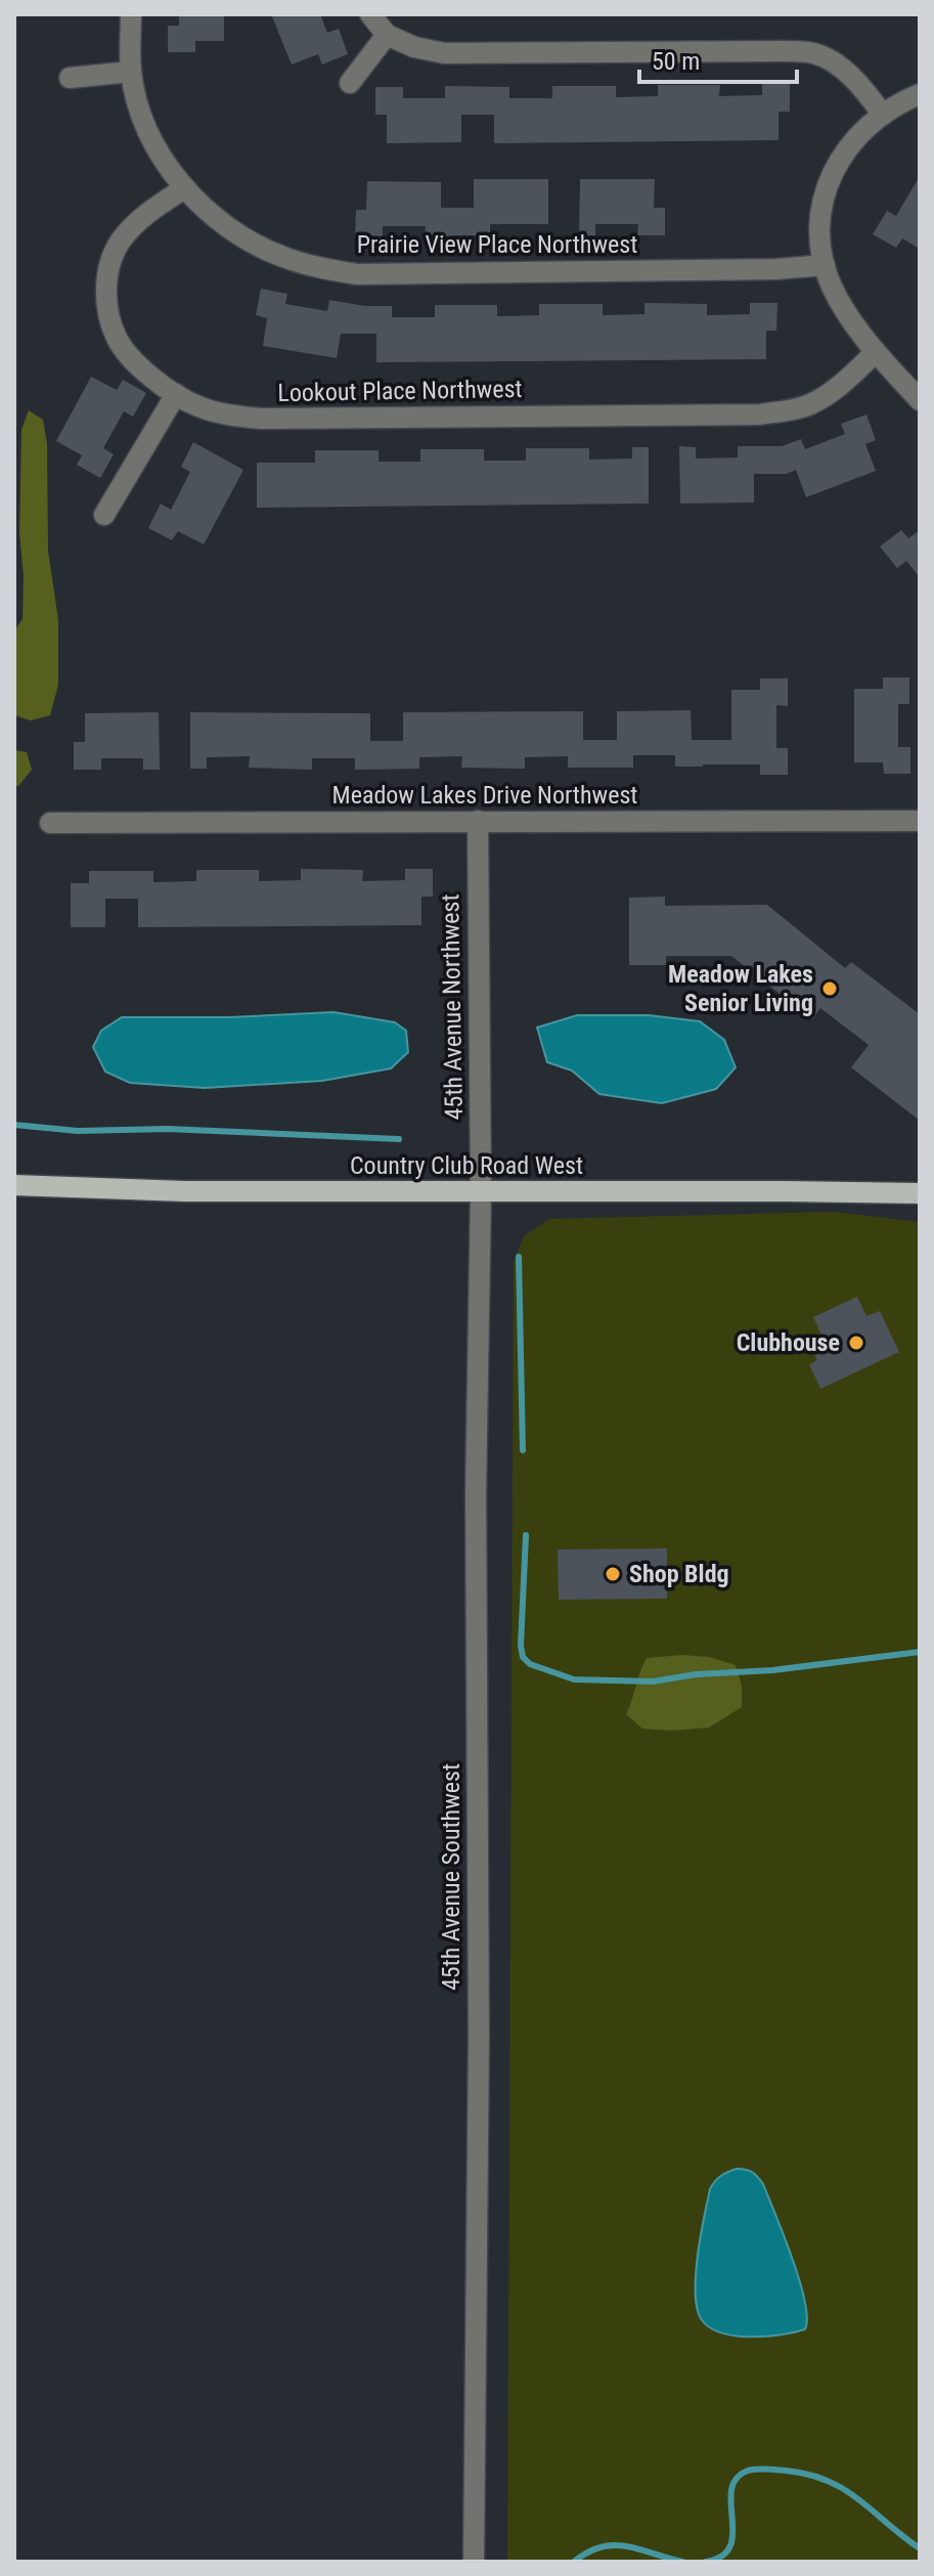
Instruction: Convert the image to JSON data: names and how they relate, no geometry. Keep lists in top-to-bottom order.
{
  "streets": {
    "main road": ["Country Club Road West"],
    "street": [
      "Prairie View Place Northwest",
      "Lookout Place Northwest",
      "Meadow Lakes Drive Northwest",
      "45th Avenue Northwest",
      "45th Avenue Southwest"
    ]
  },
  "crossings": [
    ["Prairie View Place Northwest", "Lookout Place Northwest"],
    ["Meadow Lakes Drive Northwest", "45th Avenue Northwest"],
    ["45th Avenue Northwest", "Country Club Road West"],
    ["45th Avenue Northwest", "45th Avenue Southwest"],
    ["Country Club Road West", "45th Avenue Southwest"]
  ],
  "places": ["Meadow Lakes Senior Living", "Clubhouse", "Shop Bldg"],
  "scale_bar": "50 m"
}
